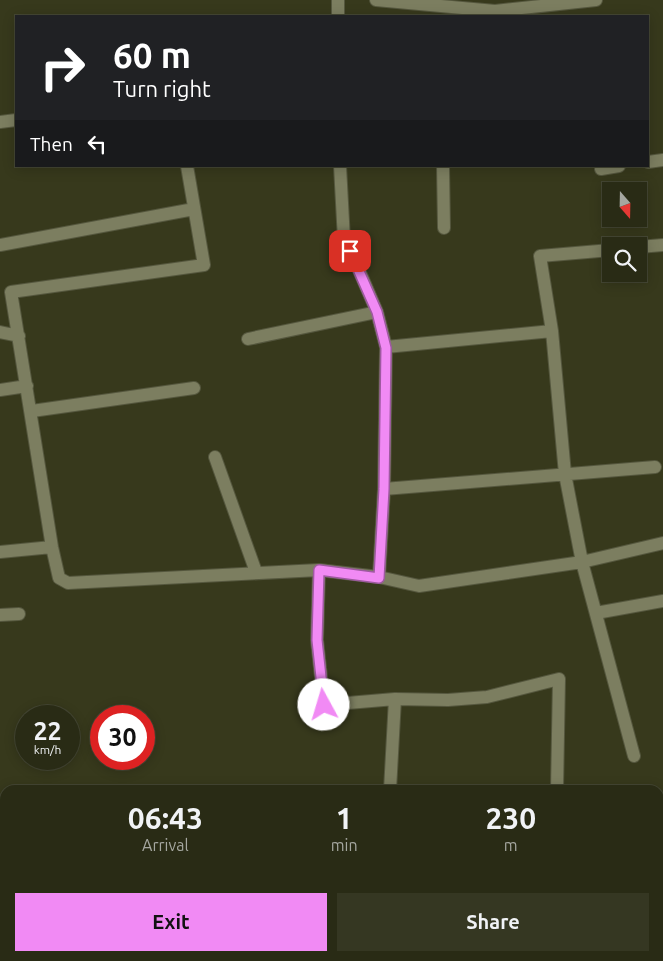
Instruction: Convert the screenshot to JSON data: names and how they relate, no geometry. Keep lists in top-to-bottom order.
{
  "north": "bottom",
  "page": {
    "turn": ["60 m", "Turn right"],
    "then": "Then",
    "speed": "22 km/h",
    "limit": "30",
    "eta": [
      "06:43",
      "Arrival",
      "1",
      "min",
      "230",
      "m"
    ],
    "buttons": ["Exit", "Share"]
  }
}
